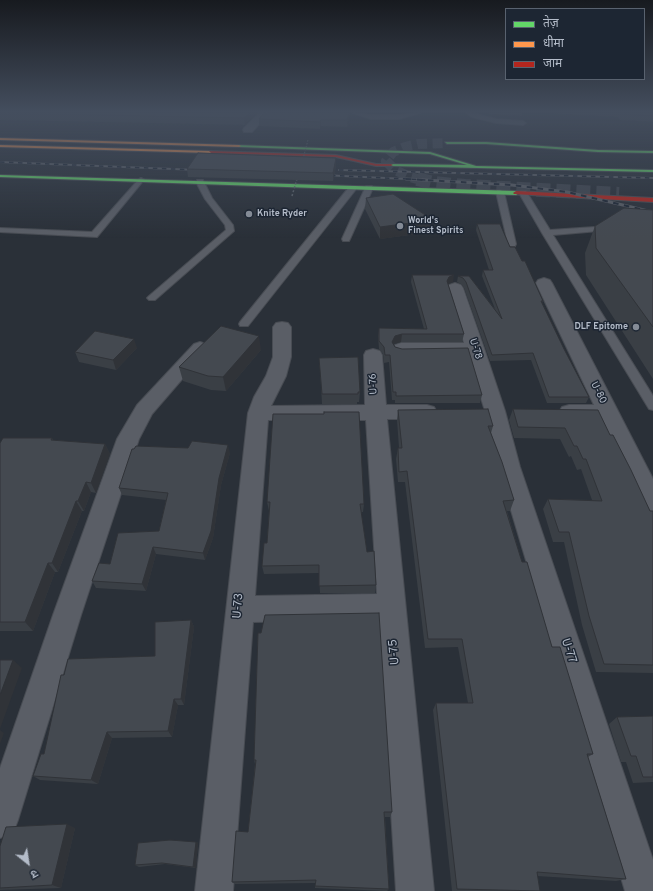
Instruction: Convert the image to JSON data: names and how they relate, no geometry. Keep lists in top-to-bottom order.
{
  "streets": {
    "street": [
      "U-78",
      "U-76",
      "U-80",
      "U-73",
      "U-77",
      "U-75"
    ]
  },
  "crossings": [
    ["U-78", "U-77"],
    ["U-76", "U-75"]
  ],
  "places": ["Knite Ryder", "World's Finest Spirits", "DLF Epitome"],
  "legend": ["तेज़", "धीमा", "जाम"],
  "north": "bottom right"
}
